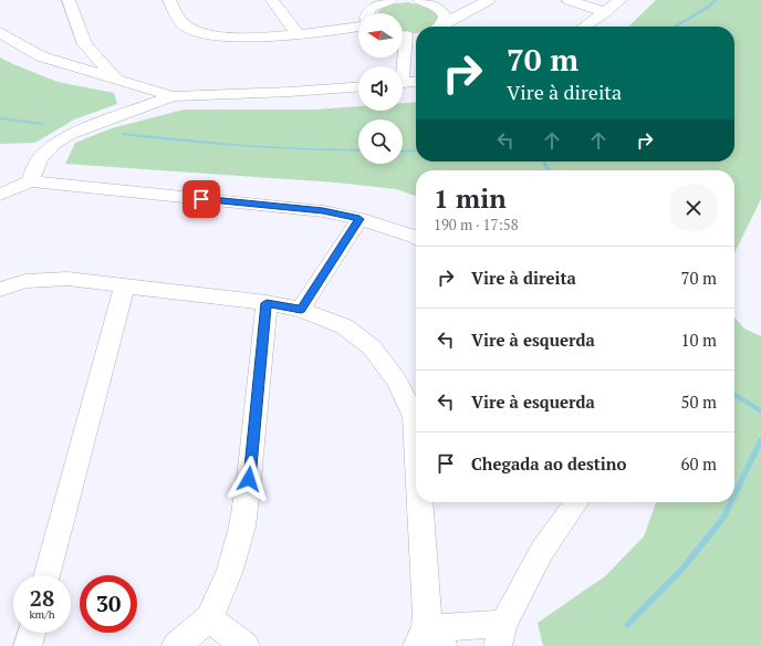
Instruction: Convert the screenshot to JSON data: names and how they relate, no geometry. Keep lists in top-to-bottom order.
{
  "north": "left",
  "page": {
    "turn": ["70 m", "Vire à direita"],
    "heading": ["1 min", "190 m · 17:58"],
    "list": [
      {
        "name": "Vire à direita",
        "value": "70 m"
      },
      {
        "name": "Vire à esquerda",
        "value": "10 m"
      },
      {
        "name": "Vire à esquerda",
        "value": "50 m"
      },
      {
        "name": "Chegada ao destino",
        "value": "60 m"
      }
    ],
    "speed": "28 km/h",
    "limit": "30"
  }
}
